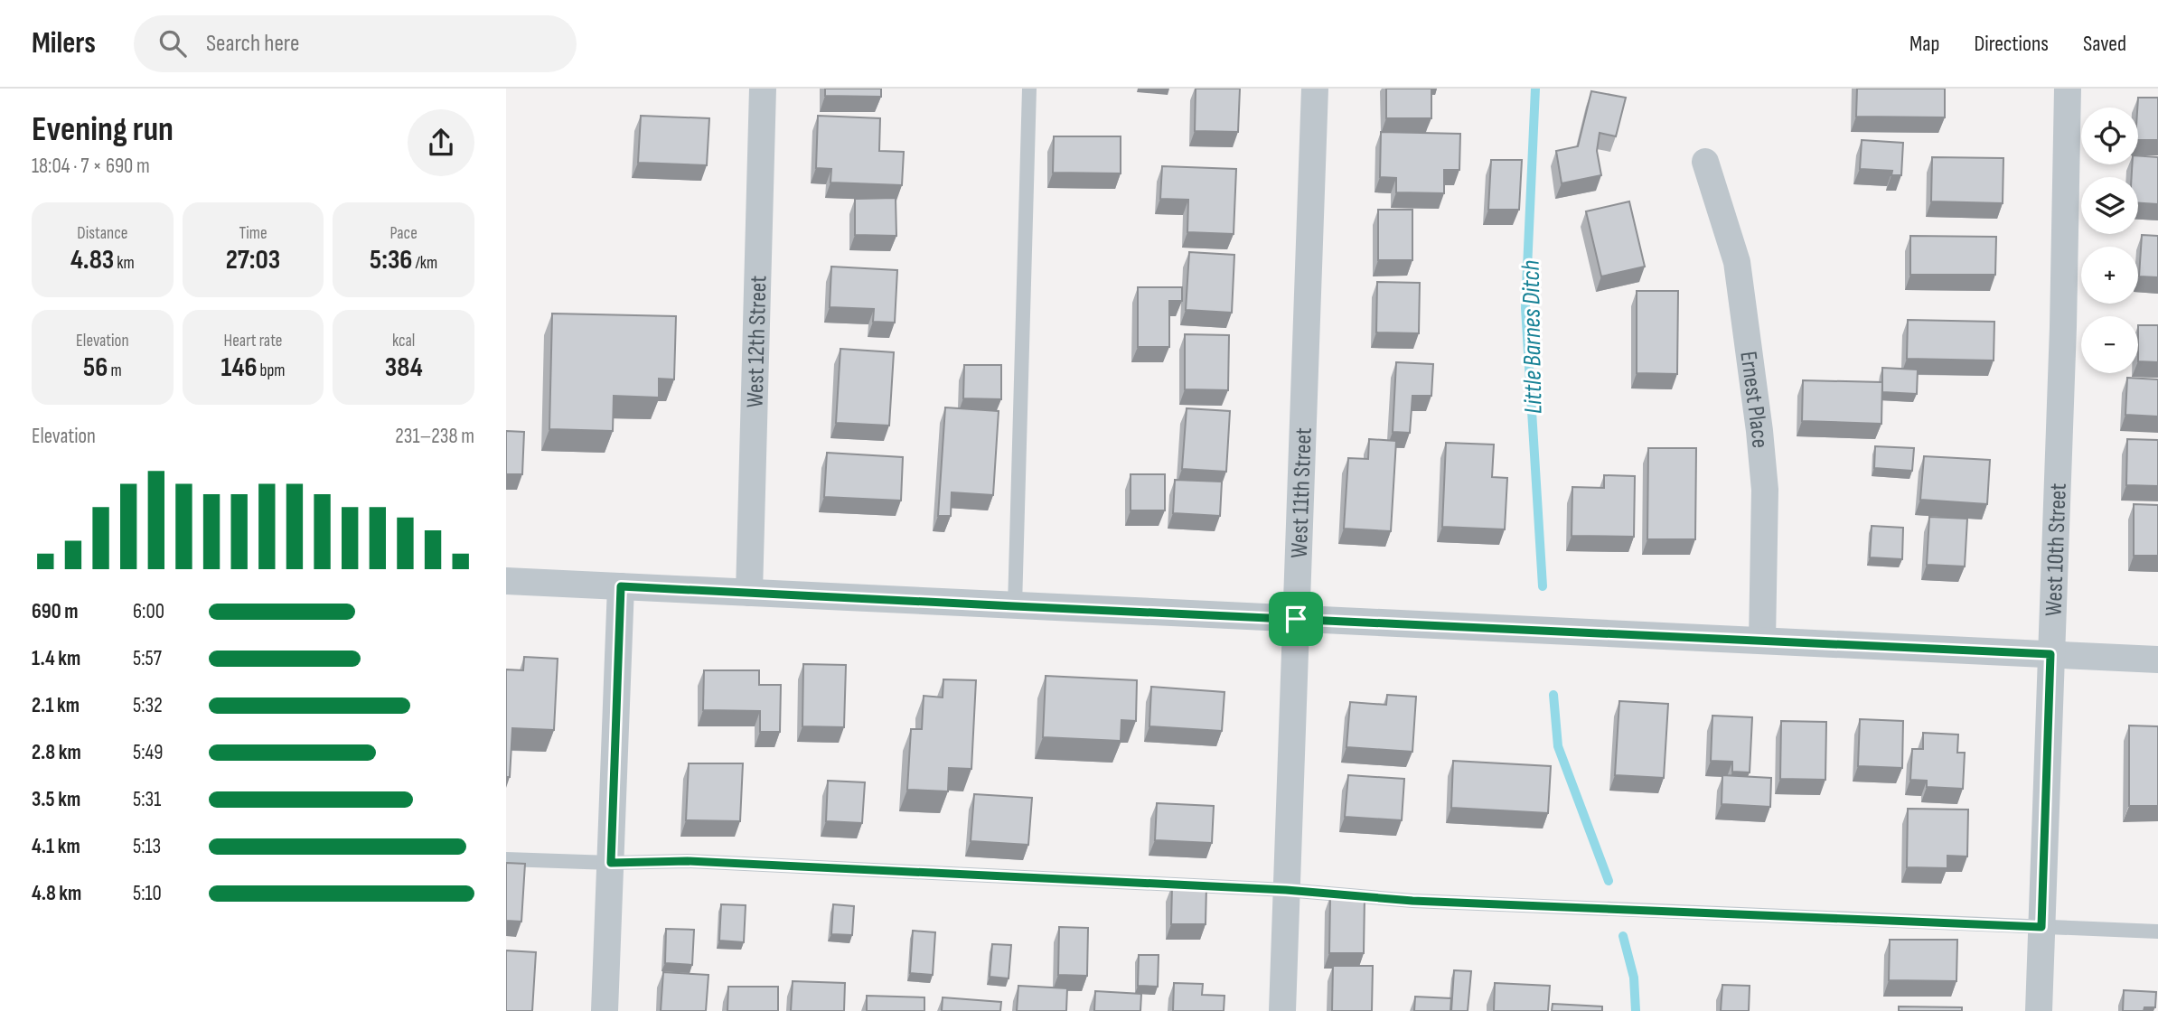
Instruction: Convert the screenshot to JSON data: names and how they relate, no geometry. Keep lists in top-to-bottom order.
{
  "streets": {
    "street": [
      "West 12th Street",
      "Ernest Place",
      "West 11th Street",
      "West 10th Street"
    ]
  },
  "water": ["Little Barnes Ditch"],
  "page": {
    "header": "Milers",
    "search": "Search here",
    "nav": ["Map", "Directions", "Saved"],
    "heading": ["Evening run", "18:04 · 7 × 690 m"],
    "map_buttons": ["+", "−"],
    "stats": [
      ["Distance", "4.83 km"],
      ["Time", "27:03"],
      ["Pace", "5:36 /km"],
      ["Elevation", "56 m"],
      ["Heart rate", "146 bpm"],
      ["kcal", "384"]
    ],
    "chart": ["Elevation", "231–238 m"],
    "list": [
      {
        "name": "690 m",
        "note": "6:00"
      },
      {
        "name": "1.4 km",
        "note": "5:57"
      },
      {
        "name": "2.1 km",
        "note": "5:32"
      },
      {
        "name": "2.8 km",
        "note": "5:49"
      },
      {
        "name": "3.5 km",
        "note": "5:31"
      },
      {
        "name": "4.1 km",
        "note": "5:13"
      },
      {
        "name": "4.8 km",
        "note": "5:10"
      }
    ]
  }
}
